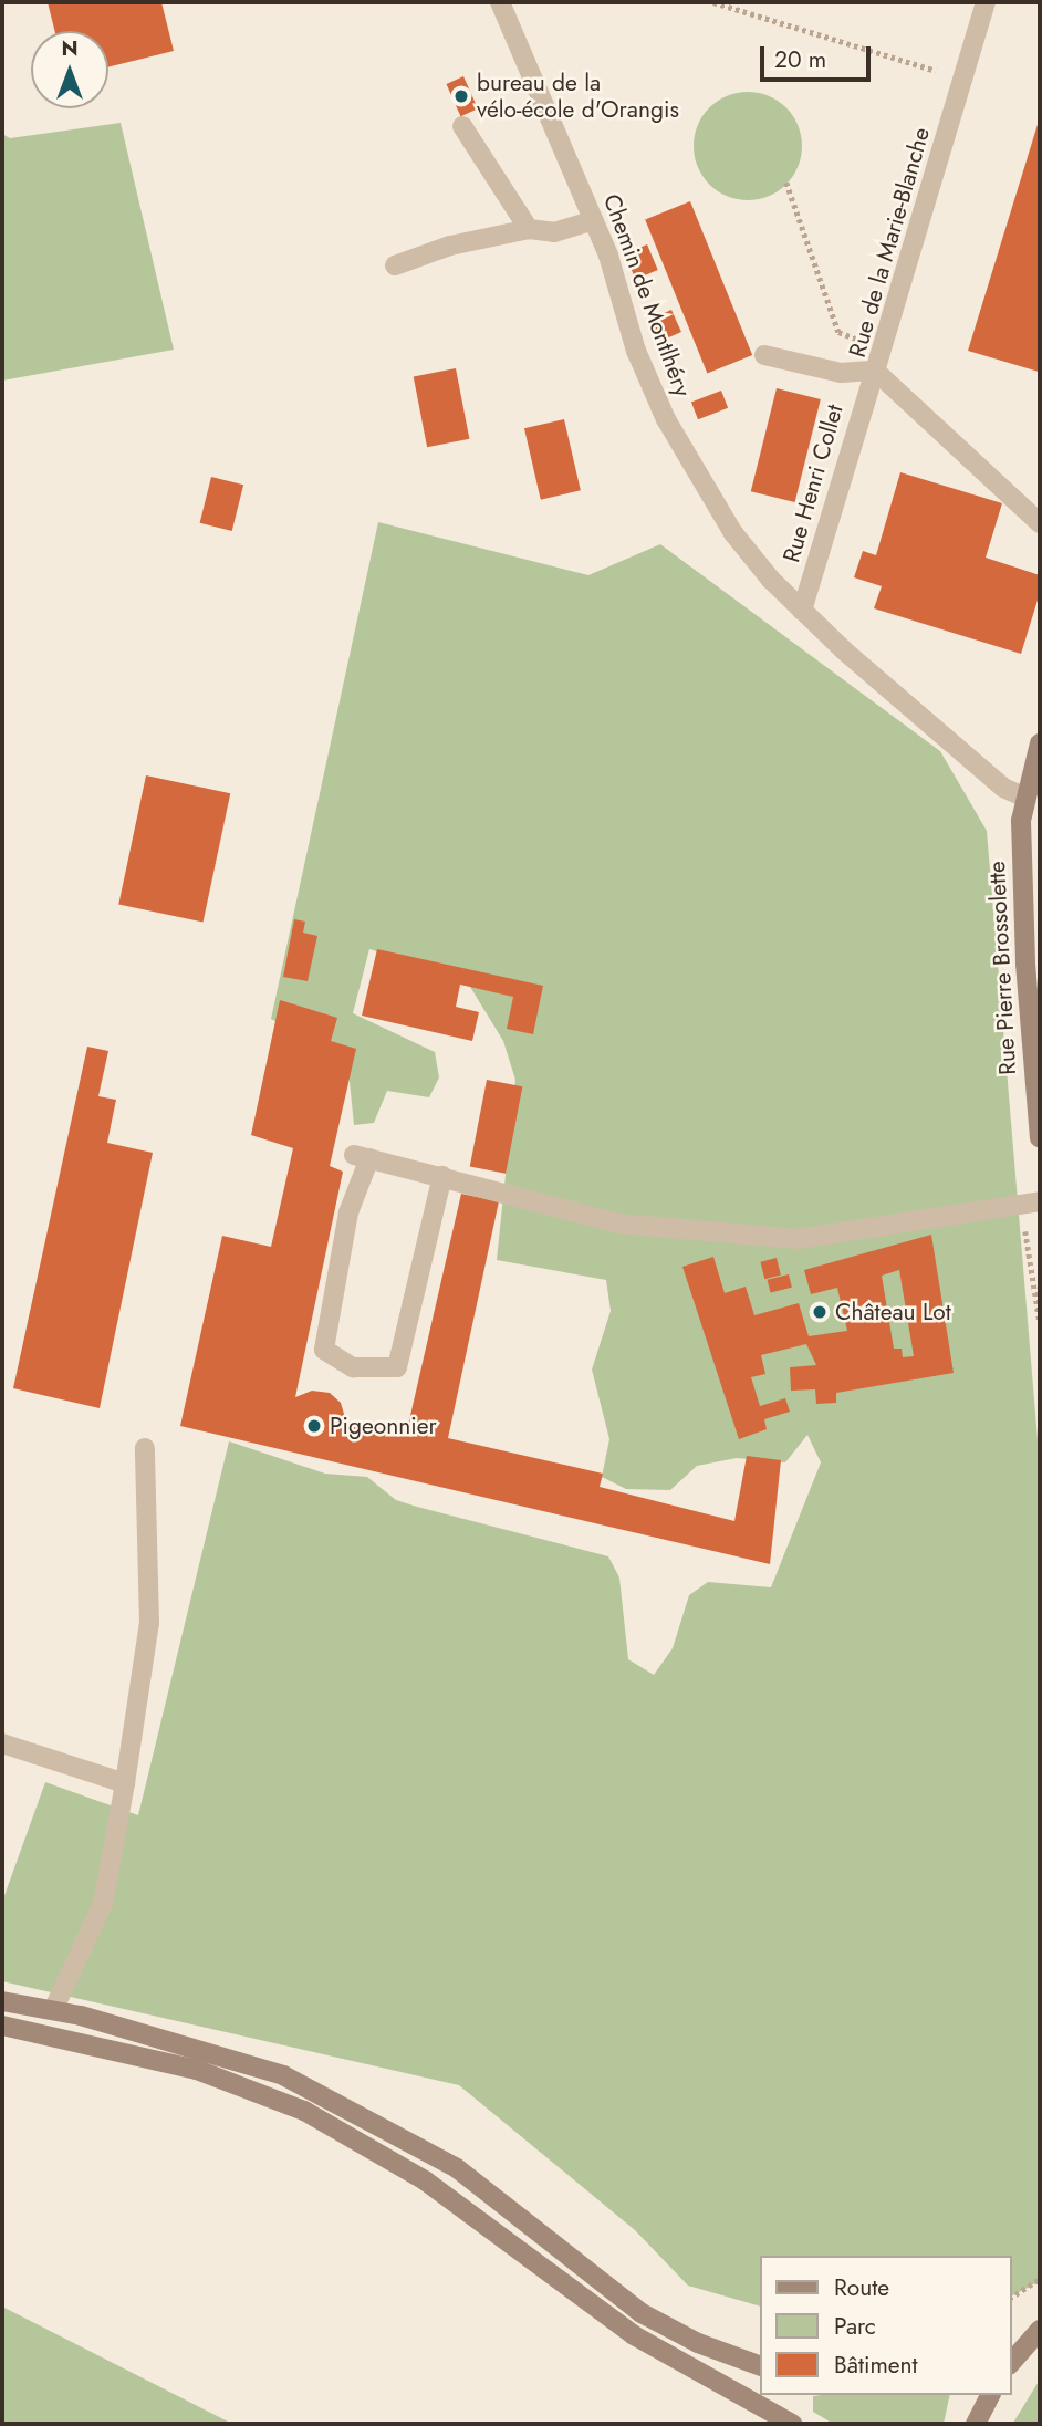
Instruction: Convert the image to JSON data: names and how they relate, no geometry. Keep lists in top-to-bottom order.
{
  "streets": {
    "main road": ["Rue Pierre Brossolette"],
    "street": ["Rue de la Marie-Blanche", "Chemin de Montlhéry", "Rue Henri Collet"]
  },
  "crossings": [
    ["Rue de la Marie-Blanche", "Rue Henri Collet"],
    ["Chemin de Montlhéry", "Rue Henri Collet"],
    ["Chemin de Montlhéry", "Rue Pierre Brossolette"]
  ],
  "places": ["bureau de la vélo-école d'Orangis", "Château Lot", "Pigeonnier"],
  "legend": ["Route", "Parc", "Bâtiment"],
  "scale_bar": "20 m",
  "north": "top"
}
